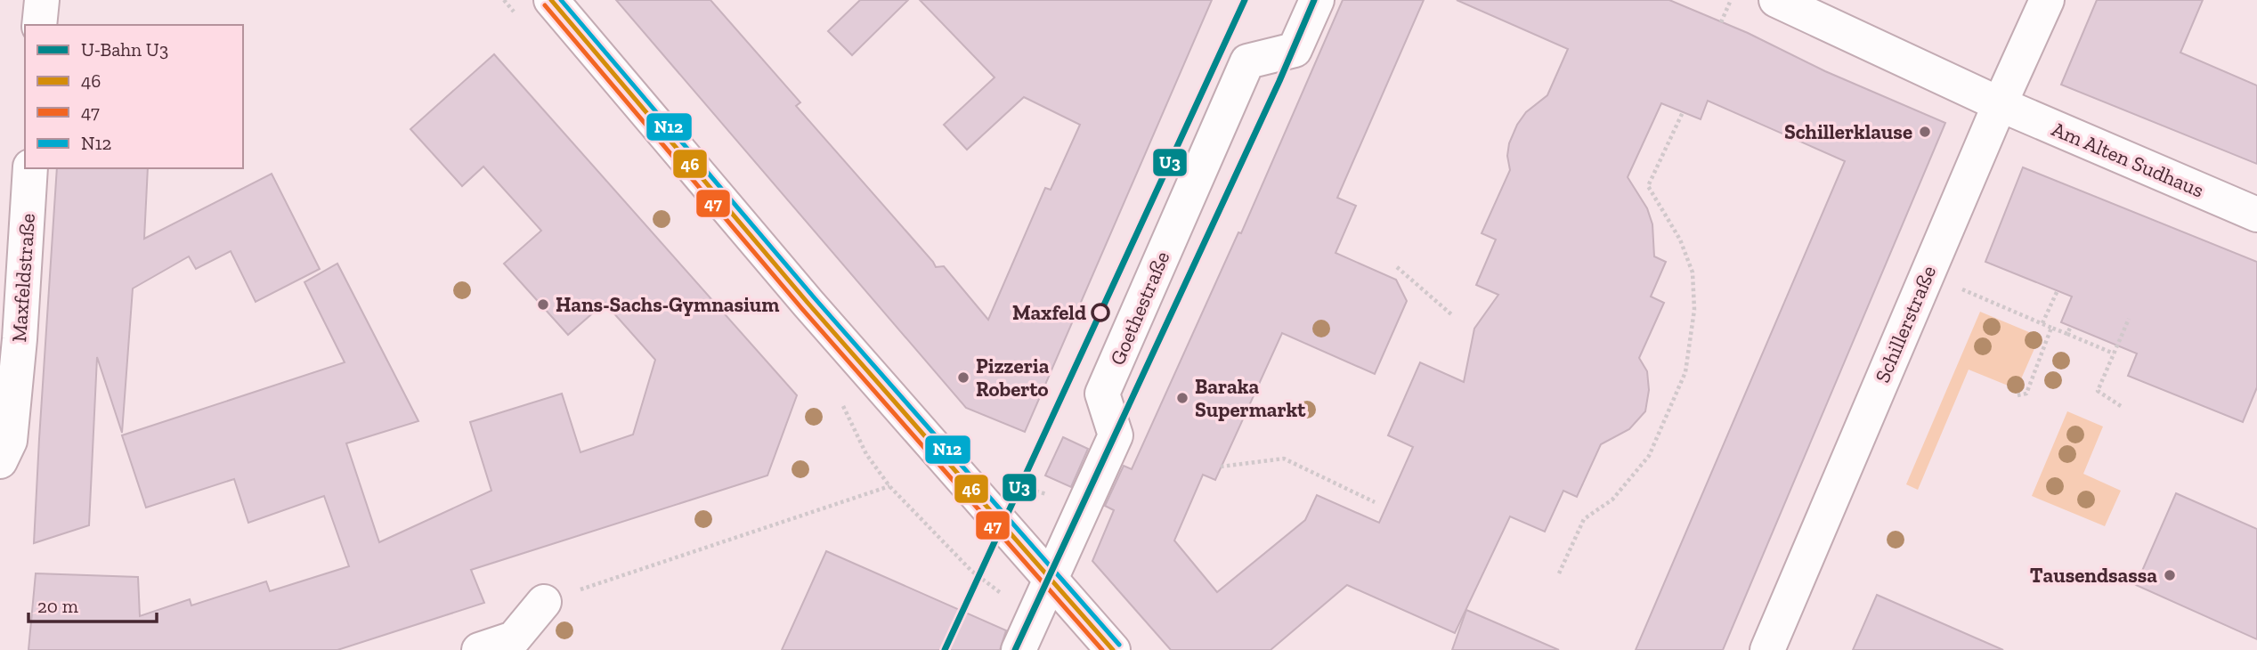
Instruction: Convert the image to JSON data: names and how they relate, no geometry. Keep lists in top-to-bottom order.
{
  "streets": {
    "street": [
      "Am Alten Sudhaus",
      "Maxfeldstraße",
      "Goethestraße",
      "Schillerstraße"
    ]
  },
  "crossings": [
    ["Am Alten Sudhaus", "Schillerstraße"]
  ],
  "places": [
    "Schillerklause",
    "Hans-Sachs-Gymnasium",
    "Maxfeld",
    "Pizzeria Roberto",
    "Baraka Supermarkt",
    "Tausendsassa"
  ],
  "lines": [
    "metro line U3",
    "transit line 46",
    "transit line N12",
    "transit line 47"
  ],
  "legend": [
    "U-Bahn U3",
    "46",
    "47",
    "N12"
  ],
  "scale_bar": "20 m"
}
